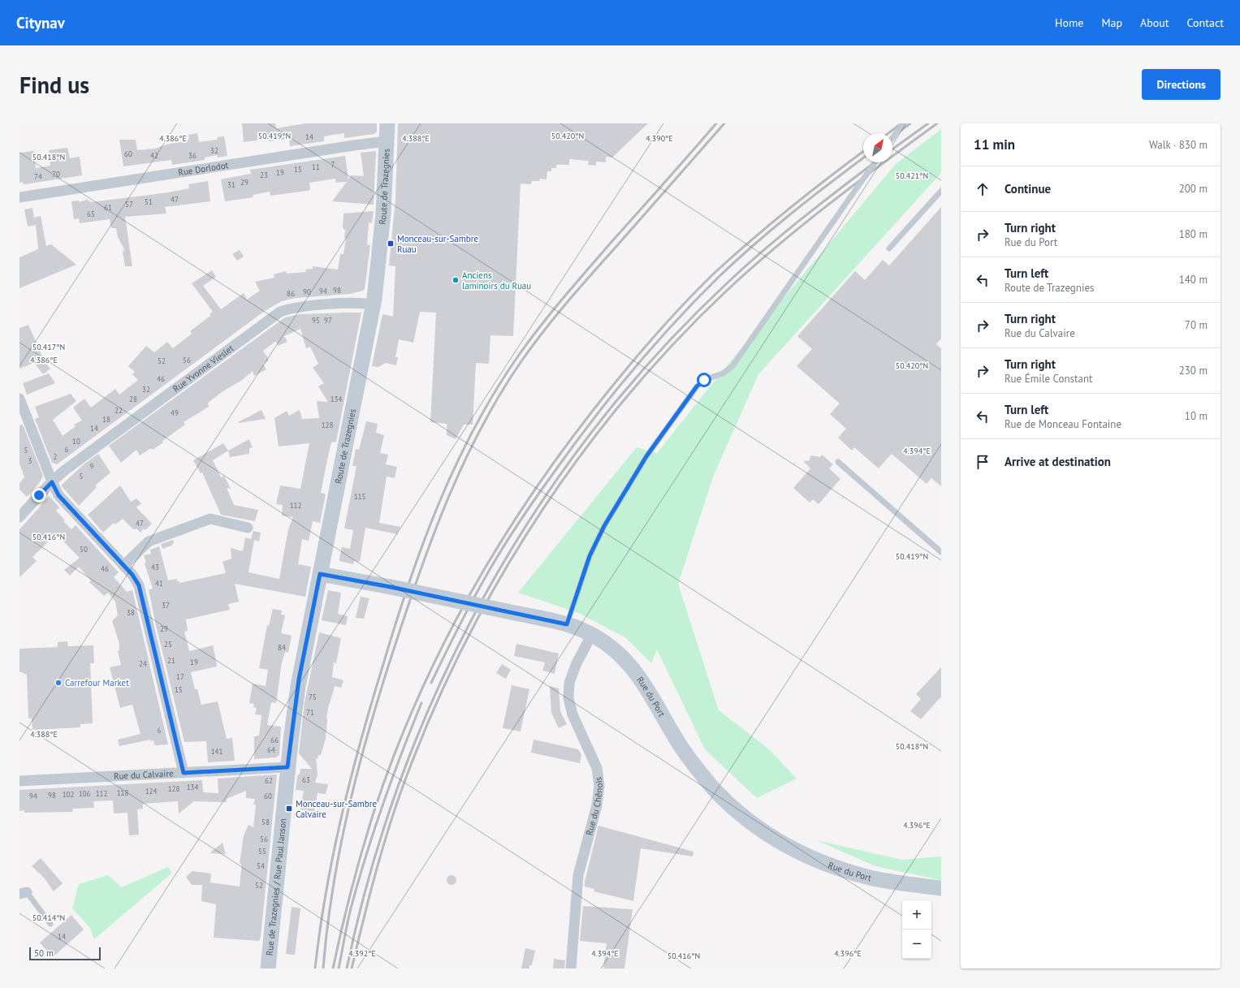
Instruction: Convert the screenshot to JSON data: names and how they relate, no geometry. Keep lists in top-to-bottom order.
{
  "streets": {
    "main road": ["Route de Trazegnies", "Rue du Port", "Rue de Trazegnies / Rue Paul Janson"],
    "street": [
      "Rue Dorlodot",
      "Rue Yvonne Vieslet",
      "Rue du Calvaire",
      "Rue du Chênois"
    ]
  },
  "crossings": [
    ["Rue Dorlodot", "Route de Trazegnies"],
    ["Route de Trazegnies", "Rue Yvonne Vieslet"],
    ["Route de Trazegnies", "Rue du Port"],
    ["Route de Trazegnies", "Rue du Calvaire"],
    ["Route de Trazegnies", "Rue de Trazegnies / Rue Paul Janson"],
    ["Rue du Port", "Rue du Chênois"],
    ["Rue du Calvaire", "Rue de Trazegnies / Rue Paul Janson"]
  ],
  "places": {
    "transit": ["Monceau-sur-Sambre Ruau", "Monceau-sur-Sambre Calvaire"],
    "other": ["Anciens laminoirs du Ruau", "Carrefour Market"]
  },
  "house_numbers": [
    "14",
    "32",
    "60",
    "42",
    "36",
    "7",
    "11",
    "15",
    "19",
    "70",
    "23",
    "74",
    "29",
    "31",
    "47",
    "51",
    "57",
    "61",
    "65",
    "98",
    "94",
    "90",
    "86",
    "95",
    "97",
    "56",
    "52",
    "46",
    "32",
    "28",
    "134",
    "22",
    "49",
    "18",
    "128",
    "14",
    "10",
    "6",
    "5",
    "2",
    "3",
    "9",
    "5",
    "115",
    "112",
    "47",
    "50",
    "43",
    "46",
    "41",
    "37",
    "38",
    "29",
    "25",
    "84",
    "21",
    "19",
    "24",
    "17",
    "15",
    "75",
    "71",
    "6",
    "66",
    "64",
    "141",
    "63",
    "62",
    "134",
    "128",
    "124",
    "118",
    "106",
    "112",
    "102",
    "98",
    "94",
    "60",
    "58",
    "56",
    "55",
    "54",
    "52",
    "14"
  ],
  "scale_bar": "50 m",
  "north": "top right",
  "page": {
    "header": "Citynav",
    "nav": [
      "Home",
      "Map",
      "About",
      "Contact"
    ],
    "buttons": "Directions",
    "title": "Find us",
    "heading": ["11 min", "Walk · 830 m"],
    "list": [
      ["Continue", "200 m"],
      ["Turn right", "Rue du Port", "180 m"],
      ["Turn left", "Route de Trazegnies", "140 m"],
      ["Turn right", "Rue du Calvaire", "70 m"],
      ["Turn right", "Rue Émile Constant", "230 m"],
      ["Turn left", "Rue de Monceau Fontaine", "10 m"],
      "Arrive at destination"
    ],
    "map_buttons": ["+", "−"],
    "scale": "50 m"
  },
  "coordinates": [
    "50.419°N",
    "50.420°N",
    "4.386°E",
    "4.388°E",
    "4.390°E",
    "50.418°N",
    "50.421°N",
    "50.417°N",
    "4.394°E",
    "50.416°N",
    "4.396°E",
    "50.414°N",
    "4.392°E"
  ]
}
